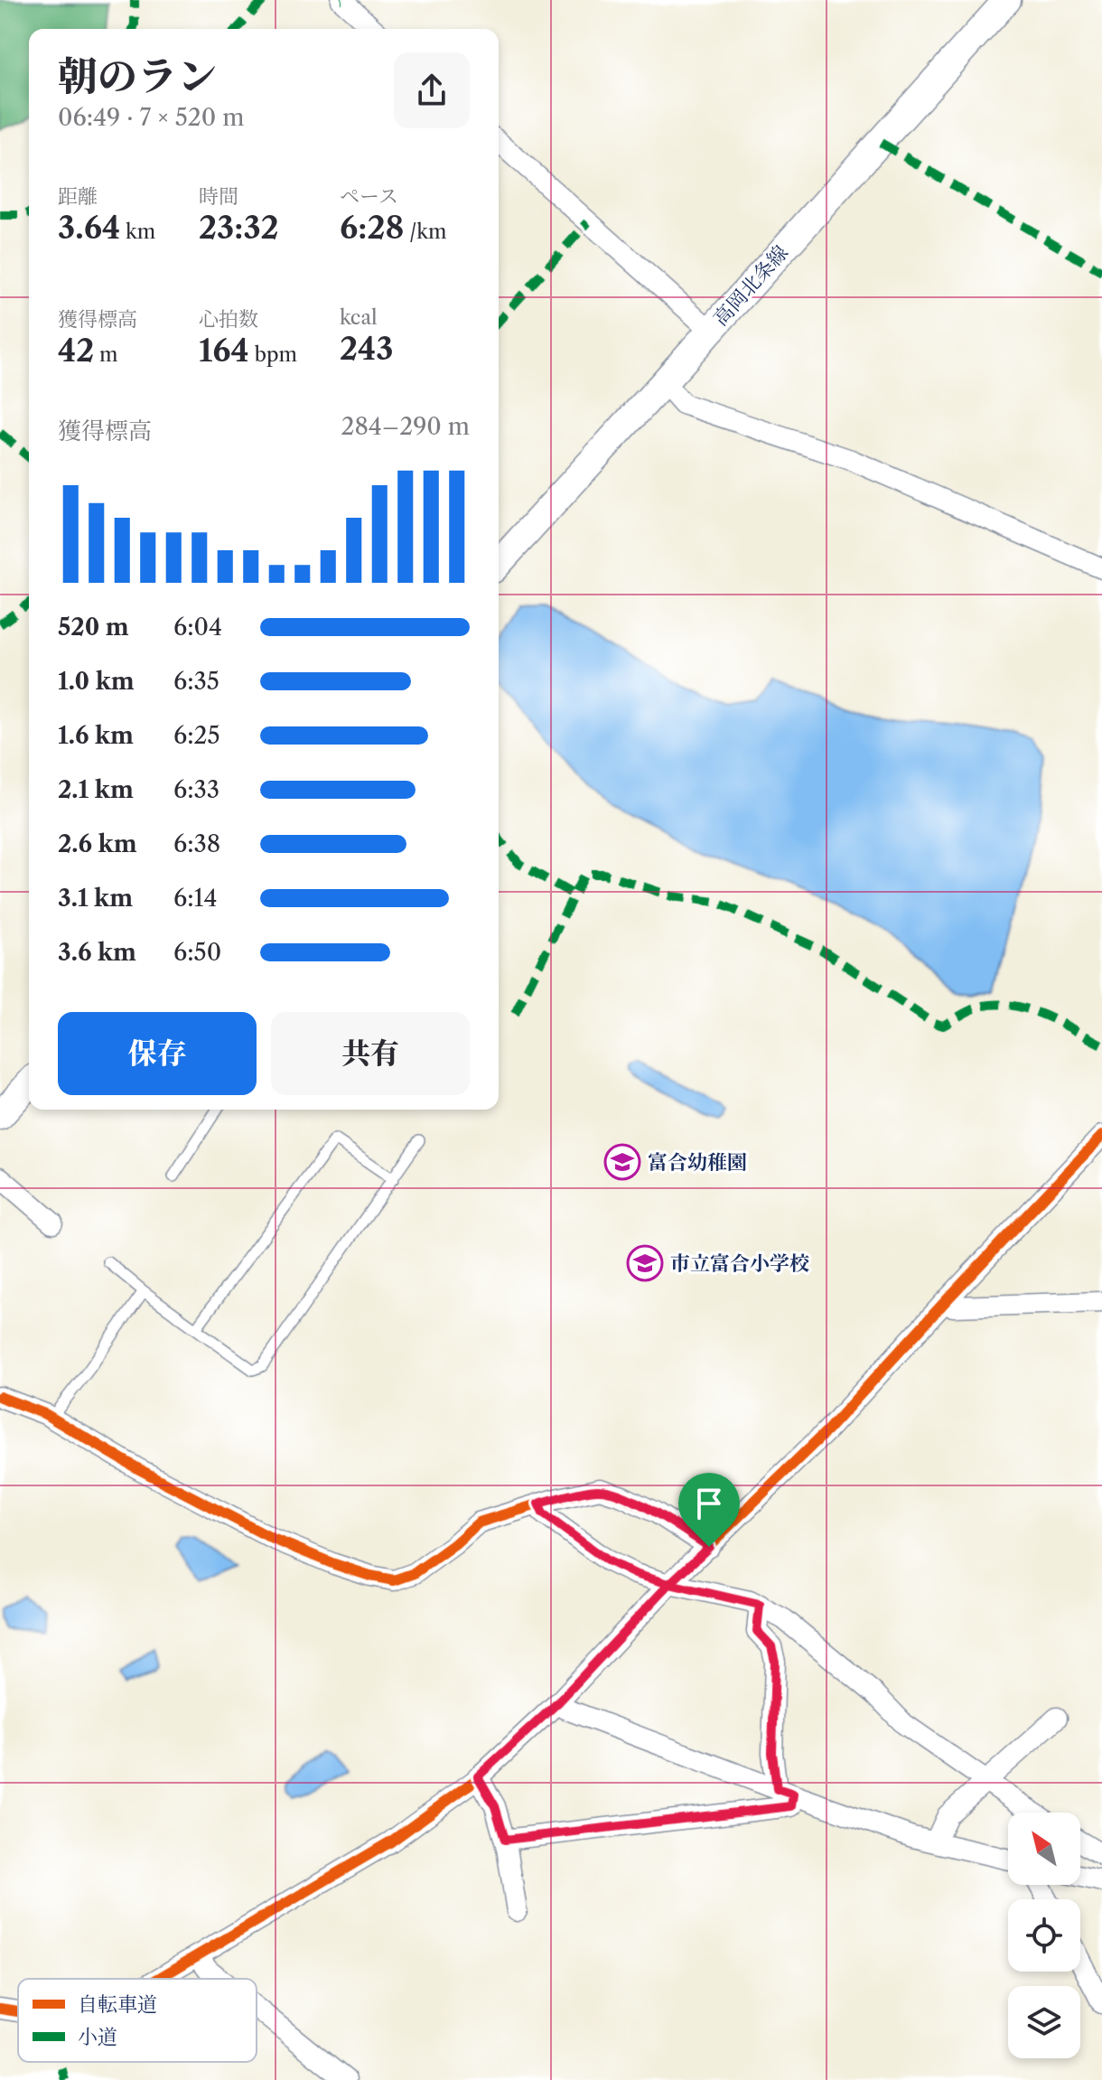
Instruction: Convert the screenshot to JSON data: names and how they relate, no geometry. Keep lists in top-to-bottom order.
{
  "streets": {
    "main road": ["高岡北条線"]
  },
  "places": {
    "school or university": ["富合幼稚園", "市立富合小学校"]
  },
  "legend": ["自転車道", "小道"],
  "north": "top left",
  "page": {
    "heading": ["朝のラン", "06:49 · 7 × 520 m"],
    "stats": [
      ["距離", "3.64 km"],
      ["時間", "23:32"],
      ["ペース", "6:28 /km"],
      ["獲得標高", "42 m"],
      ["心拍数", "164 bpm"],
      ["kcal", "243"]
    ],
    "chart": ["獲得標高", "284–290 m"],
    "list": [
      {
        "name": "520 m",
        "note": "6:04"
      },
      {
        "name": "1.0 km",
        "note": "6:35"
      },
      {
        "name": "1.6 km",
        "note": "6:25"
      },
      {
        "name": "2.1 km",
        "note": "6:33"
      },
      {
        "name": "2.6 km",
        "note": "6:38"
      },
      {
        "name": "3.1 km",
        "note": "6:14"
      },
      {
        "name": "3.6 km",
        "note": "6:50"
      }
    ],
    "buttons": ["保存", "共有"]
  }
}
